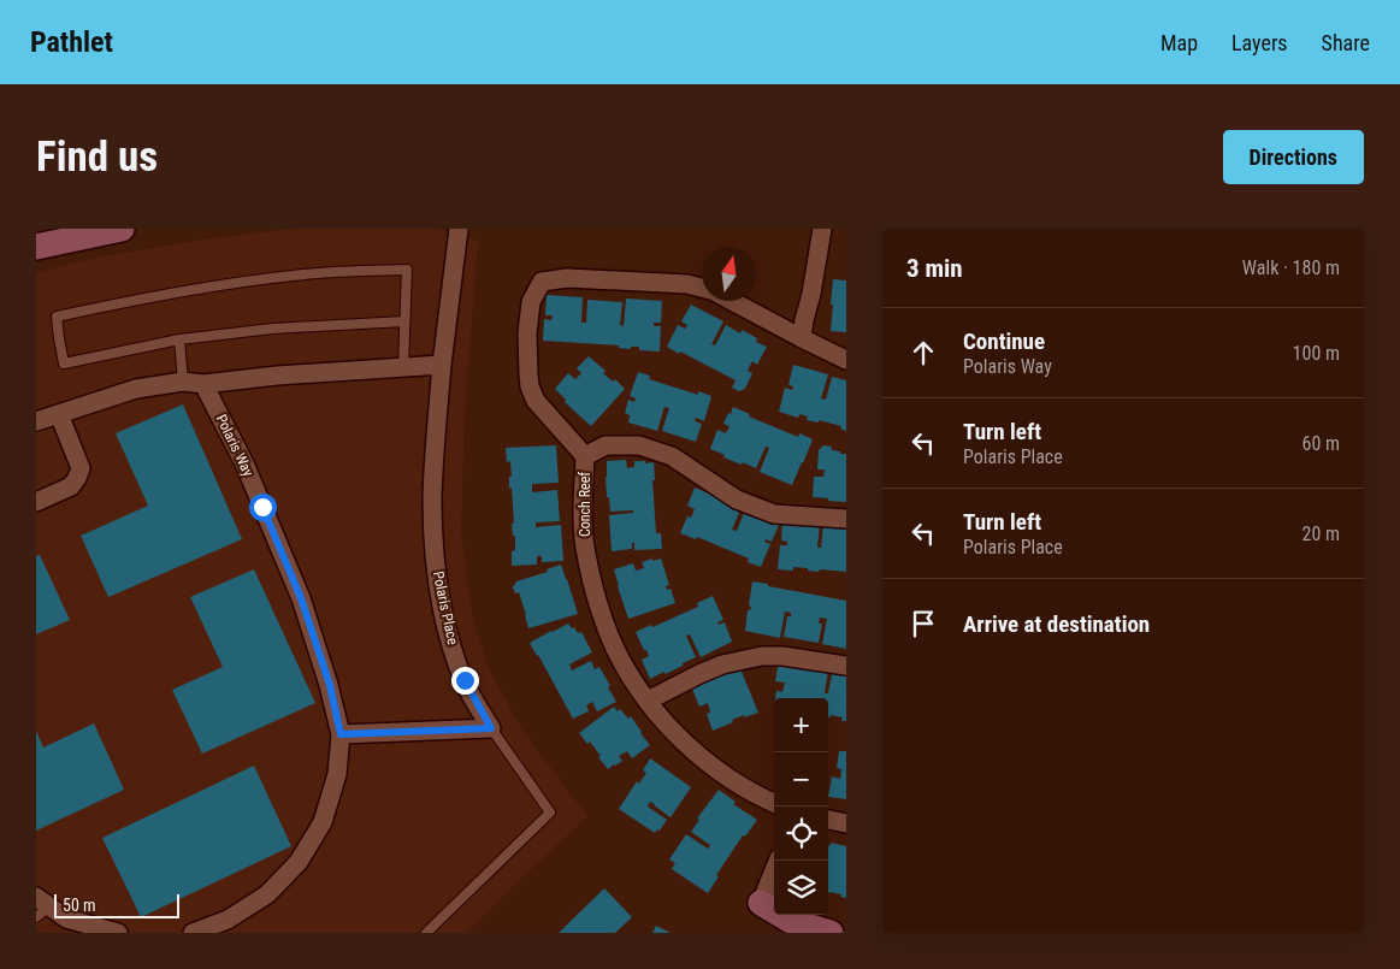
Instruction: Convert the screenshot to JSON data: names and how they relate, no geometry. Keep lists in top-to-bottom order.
{
  "streets": {
    "street": ["Polaris Way", "Conch Reef", "Polaris Place"]
  },
  "scale_bar": "50 m",
  "north": "top",
  "page": {
    "header": "Pathlet",
    "nav": ["Map", "Layers", "Share"],
    "buttons": "Directions",
    "title": "Find us",
    "heading": ["3 min", "Walk · 180 m"],
    "list": [
      ["Continue", "Polaris Way", "100 m"],
      ["Turn left", "Polaris Place", "60 m"],
      ["Turn left", "Polaris Place", "20 m"],
      "Arrive at destination"
    ],
    "map_buttons": ["+", "−"],
    "scale": "50 m"
  }
}
